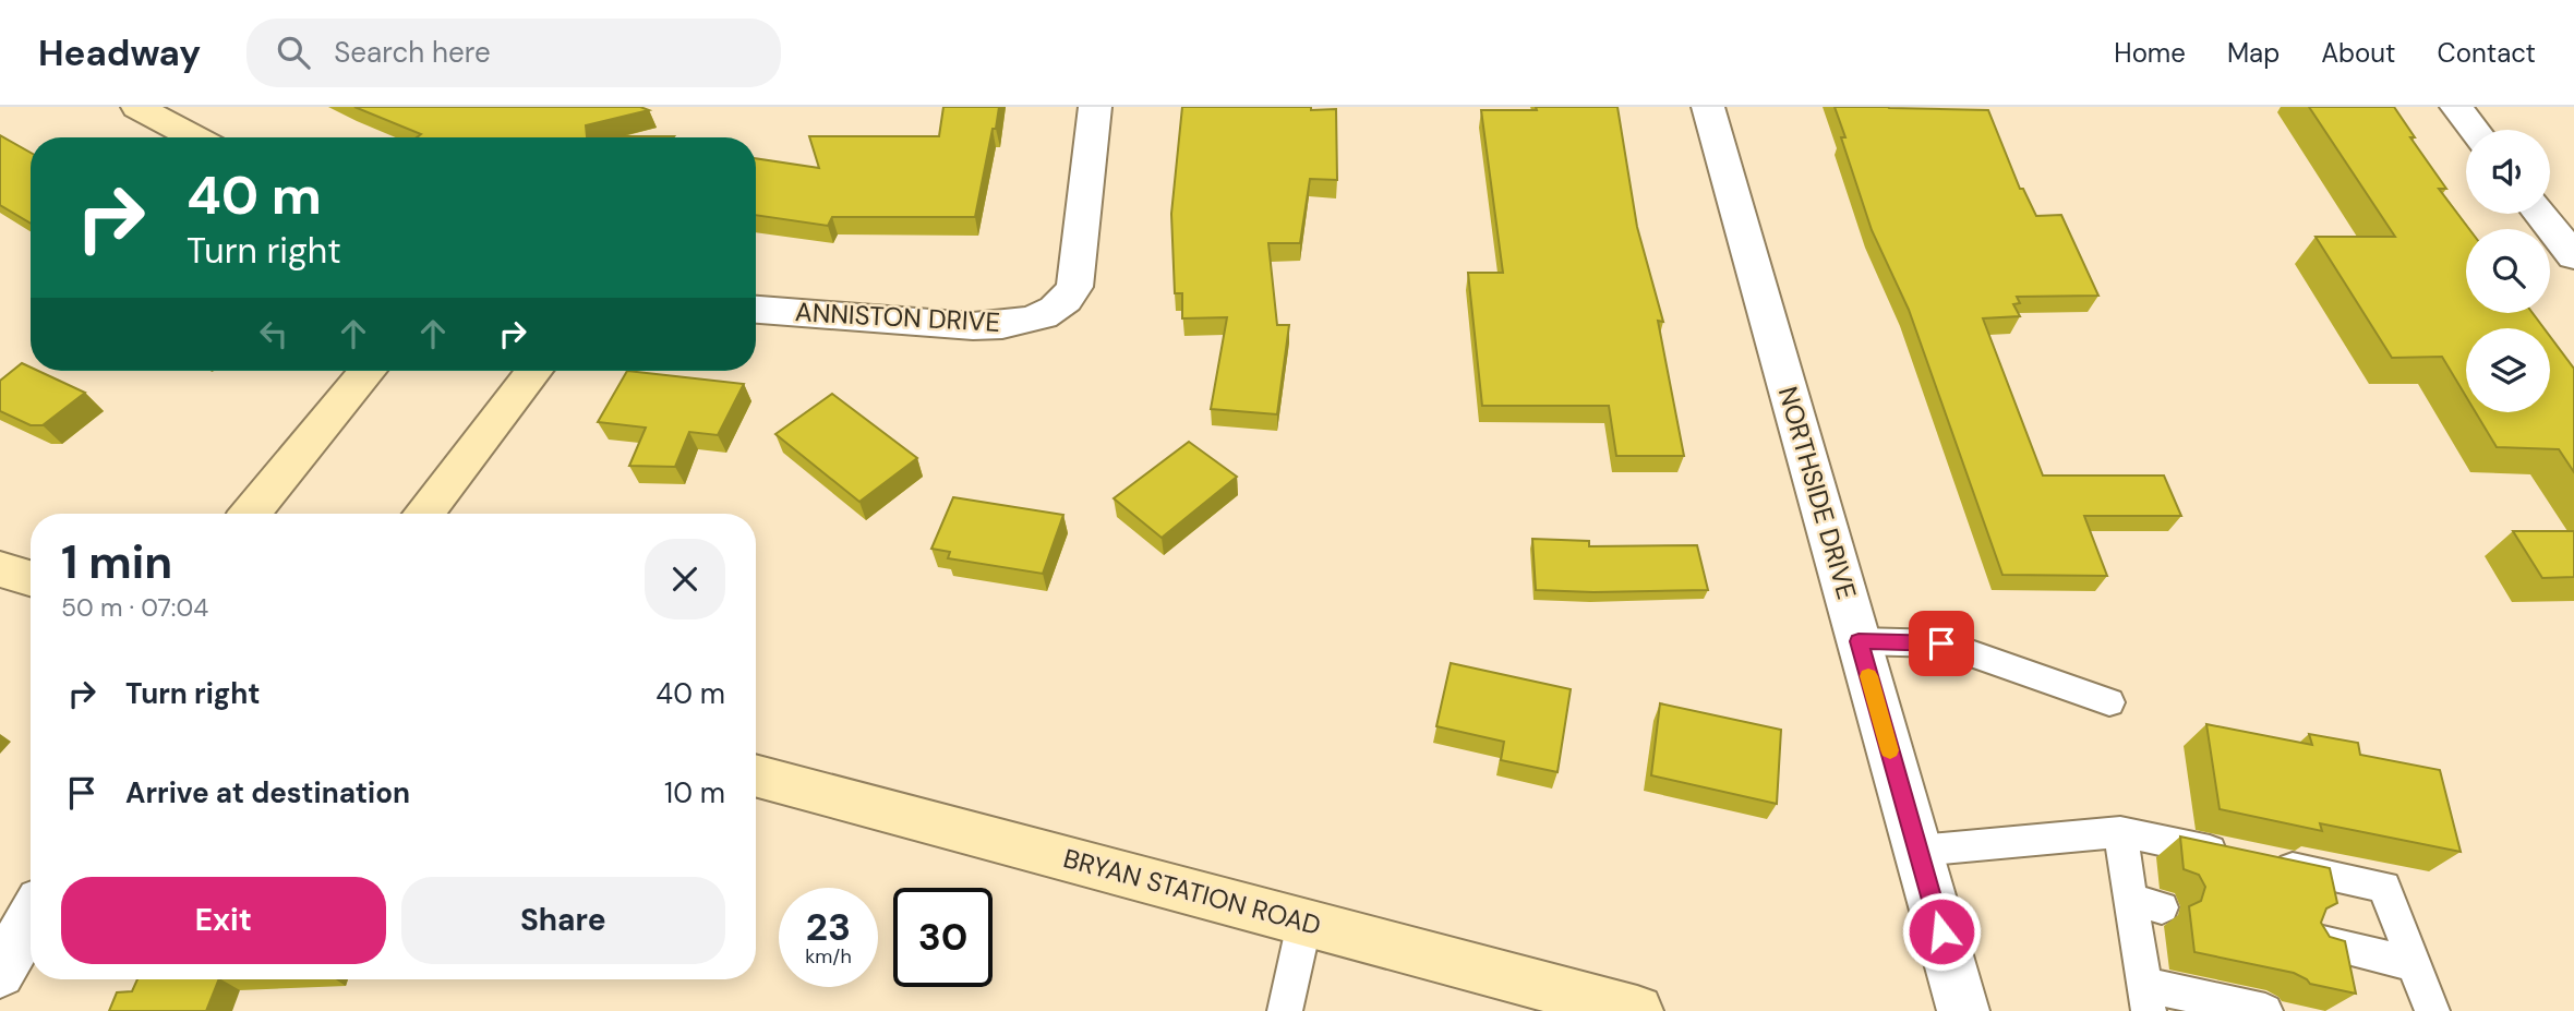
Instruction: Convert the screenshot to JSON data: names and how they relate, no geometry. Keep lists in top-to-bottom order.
{
  "streets": {
    "main road": ["BRYAN STATION ROAD"],
    "street": ["ANNISTON DRIVE", "NORTHSIDE DRIVE"]
  },
  "page": {
    "header": "Headway",
    "search": "Search here",
    "nav": [
      "Home",
      "Map",
      "About",
      "Contact"
    ],
    "turn": ["40 m", "Turn right"],
    "heading": ["1 min", "50 m · 07:04"],
    "list": [
      {
        "name": "Turn right",
        "value": "40 m"
      },
      {
        "name": "Arrive at destination",
        "value": "10 m"
      }
    ],
    "buttons": ["Exit", "Share"],
    "speed": "23 km/h",
    "limit": "30"
  }
}
